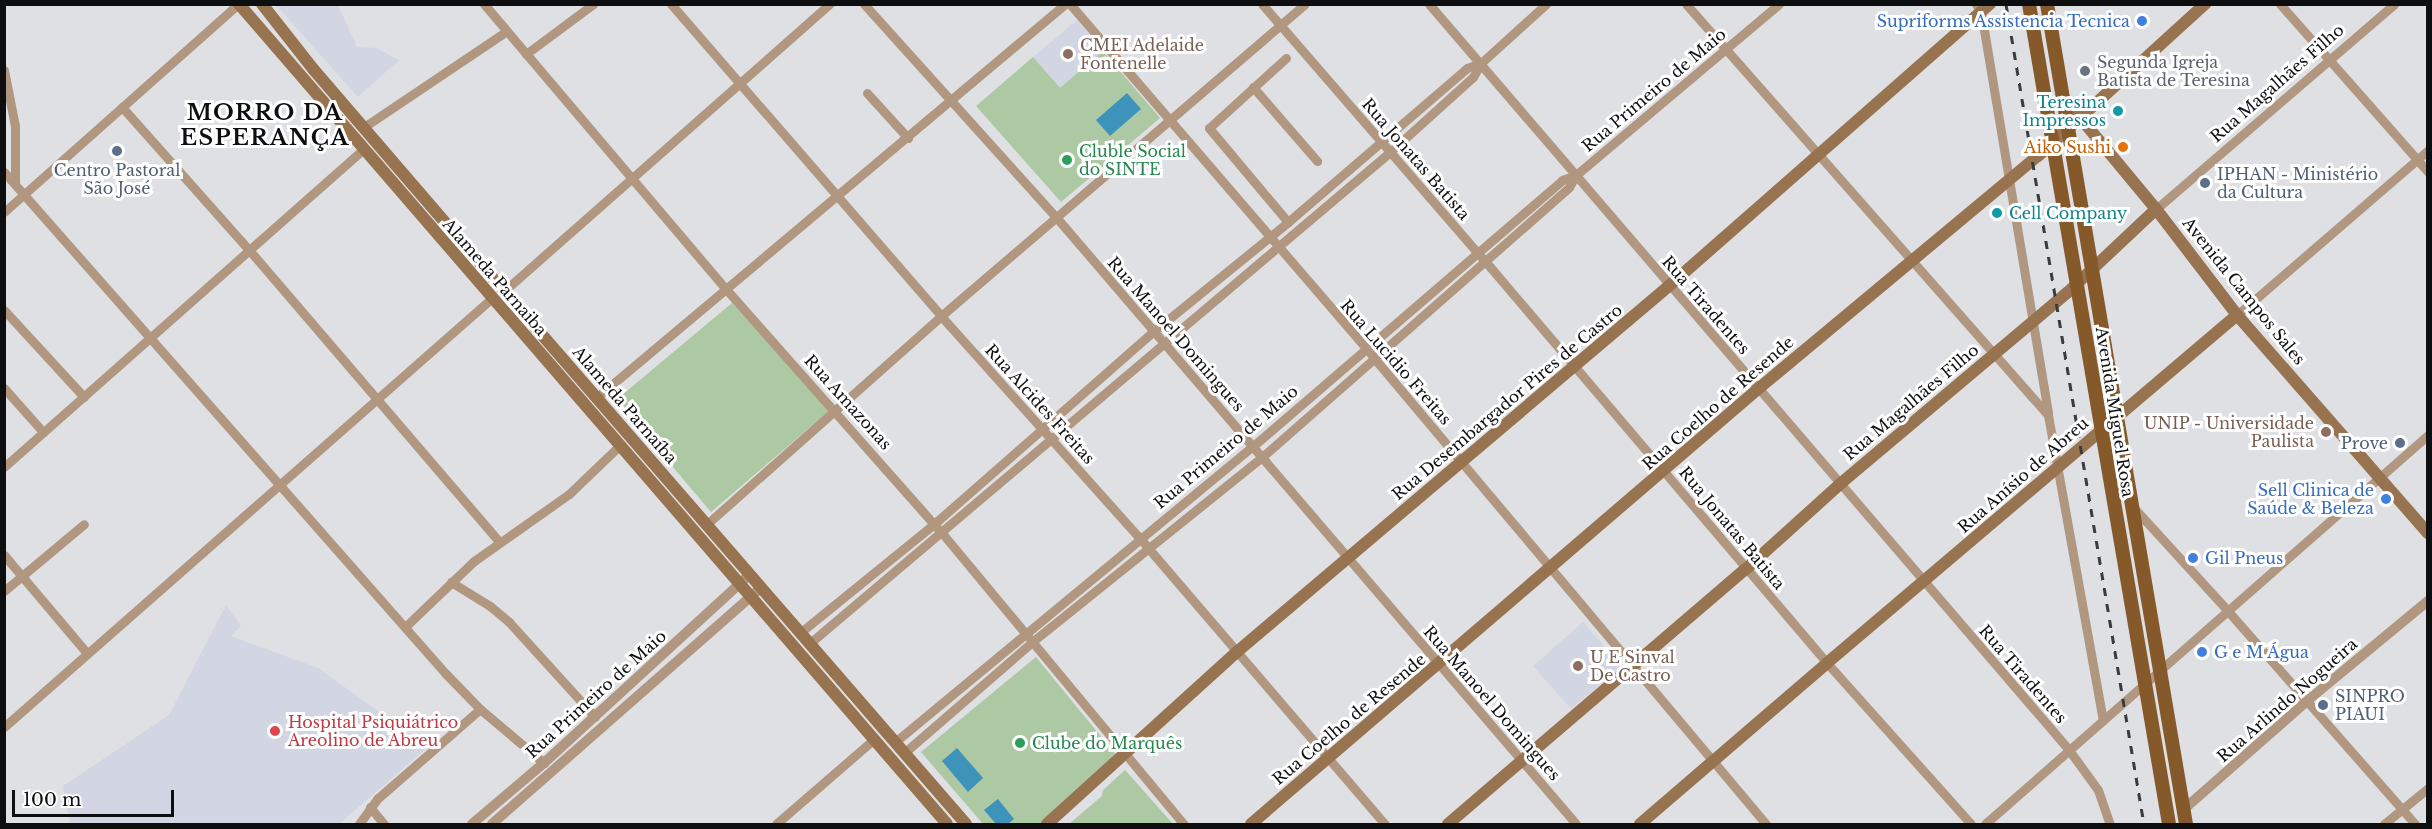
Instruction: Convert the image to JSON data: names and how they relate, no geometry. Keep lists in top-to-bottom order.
{
  "streets": {
    "main road": [
      "Rua Magalhães Filho",
      "Alameda Parnaiba",
      "Avenida Campos Sales",
      "Rua Desembargador Pires de Castro",
      "Rua Coelho de Resende",
      "Alameda Parnaíba",
      "Avenida Miguel Rosa",
      "Rua Anísio de Abreu"
    ],
    "street": [
      "Rua Primeiro de Maio",
      "Rua Jonatas Batista",
      "Rua Tiradentes",
      "Rua Manoel Domingues",
      "Rua Lucidio Freitas",
      "Rua Amazonas",
      "Rua Alcides Freitas",
      "Rua Arlindo Nogueira"
    ]
  },
  "crossings": [
    ["Rua Magalhães Filho", "Rua Jonatas Batista"],
    ["Rua Magalhães Filho", "Avenida Campos Sales"],
    ["Rua Magalhães Filho", "Rua Tiradentes"],
    ["Rua Magalhães Filho", "Rua Manoel Domingues"],
    ["Rua Magalhães Filho", "Rua Lucidio Freitas"],
    ["Rua Magalhães Filho", "Avenida Miguel Rosa"],
    ["Rua Primeiro de Maio", "Rua Jonatas Batista"],
    ["Rua Primeiro de Maio", "Alameda Parnaiba"],
    ["Rua Primeiro de Maio", "Rua Tiradentes"],
    ["Rua Primeiro de Maio", "Rua Manoel Domingues"],
    ["Rua Primeiro de Maio", "Rua Lucidio Freitas"],
    ["Rua Primeiro de Maio", "Rua Amazonas"],
    ["Rua Primeiro de Maio", "Rua Alcides Freitas"],
    ["Rua Primeiro de Maio", "Alameda Parnaíba"],
    ["Rua Jonatas Batista", "Rua Desembargador Pires de Castro"],
    ["Rua Jonatas Batista", "Rua Coelho de Resende"],
    ["Rua Jonatas Batista", "Rua Anísio de Abreu"],
    ["Avenida Campos Sales", "Rua Coelho de Resende"],
    ["Avenida Campos Sales", "Avenida Miguel Rosa"],
    ["Avenida Campos Sales", "Rua Anísio de Abreu"],
    ["Rua Tiradentes", "Rua Desembargador Pires de Castro"],
    ["Rua Tiradentes", "Rua Coelho de Resende"],
    ["Rua Tiradentes", "Rua Anísio de Abreu"],
    ["Rua Manoel Domingues", "Rua Desembargador Pires de Castro"],
    ["Rua Manoel Domingues", "Rua Coelho de Resende"],
    ["Rua Lucidio Freitas", "Rua Desembargador Pires de Castro"],
    ["Rua Lucidio Freitas", "Rua Coelho de Resende"],
    ["Rua Lucidio Freitas", "Rua Anísio de Abreu"],
    ["Rua Amazonas", "Rua Desembargador Pires de Castro"],
    ["Rua Desembargador Pires de Castro", "Rua Alcides Freitas"],
    ["Rua Coelho de Resende", "Rua Alcides Freitas"],
    ["Rua Coelho de Resende", "Avenida Miguel Rosa"],
    ["Avenida Miguel Rosa", "Rua Anísio de Abreu"],
    ["Avenida Miguel Rosa", "Rua Arlindo Nogueira"]
  ],
  "districts": ["MORRO DA ESPERANÇA"],
  "places": [
    "Supriforms Assistencia Tecnica",
    "CMEI Adelaide Fontenelle",
    "Segunda Igreja Batista de Teresina",
    "Teresina Impressos",
    "Aiko Sushi",
    "Centro Pastoral São José",
    "Cluble Social do SINTE",
    "IPHAN - Ministério da Cultura",
    "Cell Company",
    "UNIP - Universidade Paulista",
    "Prove",
    "Sell Clinica de Saúde & Beleza",
    "Gil Pneus",
    "G e M Água",
    "U E Sinval De Castro",
    "SINPRO PIAUI",
    "Hospital Psiquiátrico Areolino de Abreu",
    "Clube do Marquês"
  ],
  "scale_bar": "100 m"
}
